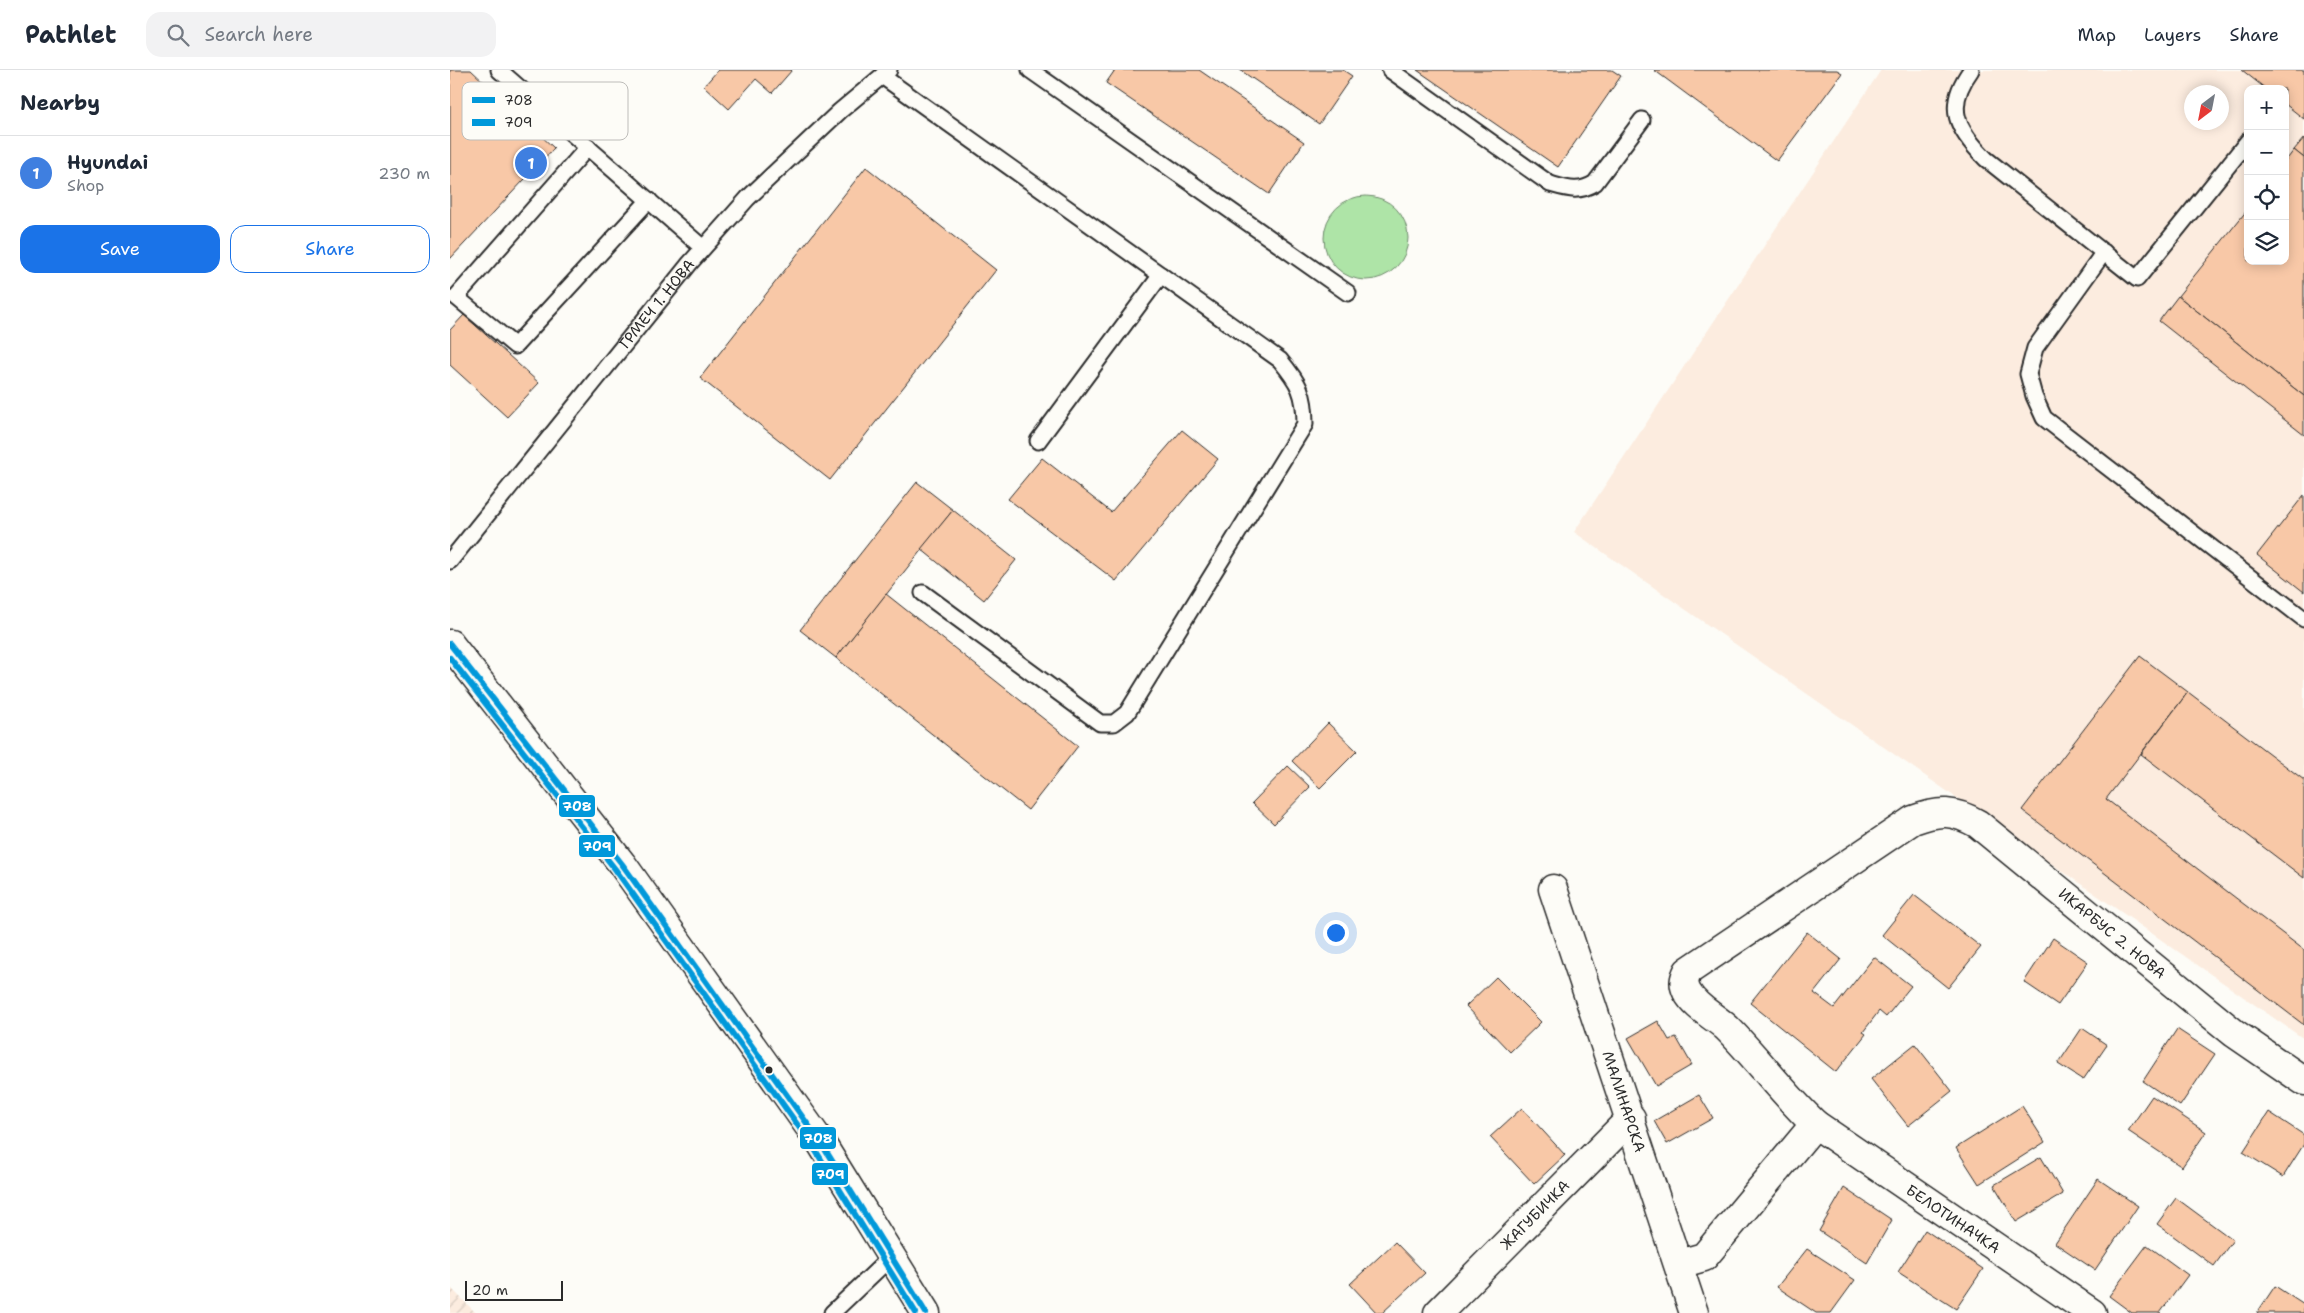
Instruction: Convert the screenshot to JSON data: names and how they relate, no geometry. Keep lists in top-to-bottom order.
{
  "streets": {
    "street": [
      "ИКАРБУС 2. НОВА",
      "МАЛИНАРСКА",
      "ЖАГУБИЧКА",
      "БЕЛОТИНАЧКА"
    ],
    "lane": ["ГРМЕЧ 1. НОВА"]
  },
  "crossings": [
    ["ИКАРБУС 2. НОВА", "БЕЛОТИНАЧКА"],
    ["МАЛИНАРСКА", "ЖАГУБИЧКА"]
  ],
  "lines": ["transit line 708", "transit line 709"],
  "legend": ["708", "709"],
  "scale_bar": "20 m",
  "north": "bottom left",
  "page": {
    "header": "Pathlet",
    "search": "Search here",
    "nav": ["Map", "Layers", "Share"],
    "heading": "Nearby",
    "map_buttons": ["+", "−"],
    "list": [
      {
        "mark": "1",
        "name": "Hyundai",
        "note": "Shop",
        "value": "230 m"
      }
    ],
    "pins": "1",
    "buttons": ["Save", "Share"],
    "scale": "20 m"
  }
}
